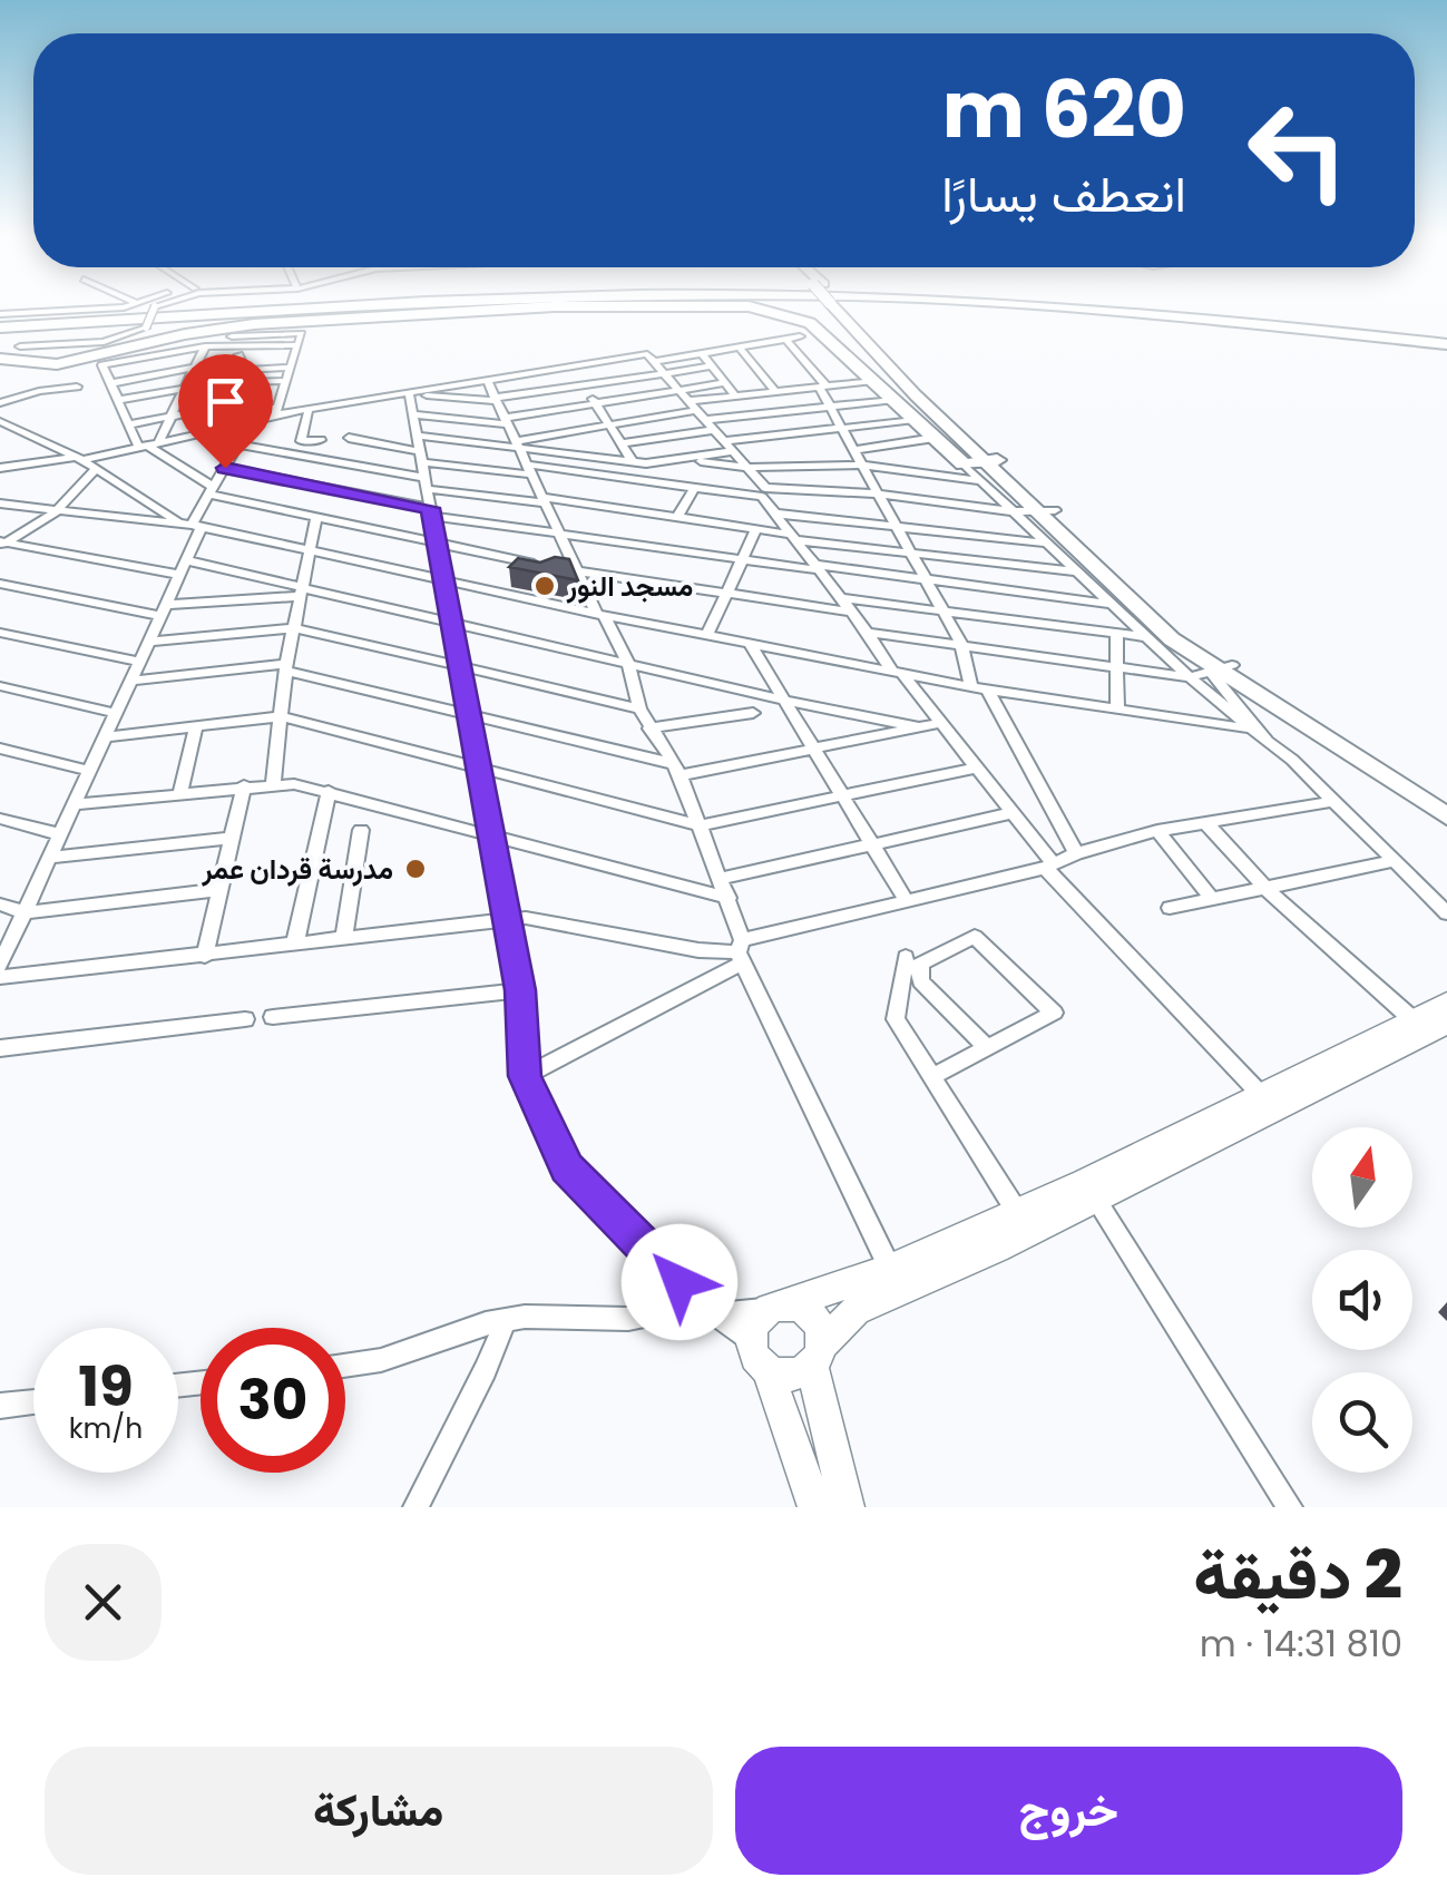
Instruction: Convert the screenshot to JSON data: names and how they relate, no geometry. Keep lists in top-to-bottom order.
{
  "places": ["مسجد النور", "مدرسة قردان عمر"],
  "north": "top",
  "page": {
    "turn": ["620 m", "انعطف يسارًا"],
    "speed": "19 km/h",
    "limit": "30",
    "heading": ["2 دقيقة", "810 m · 14:31"],
    "buttons": ["خروج", "مشاركة"]
  }
}
